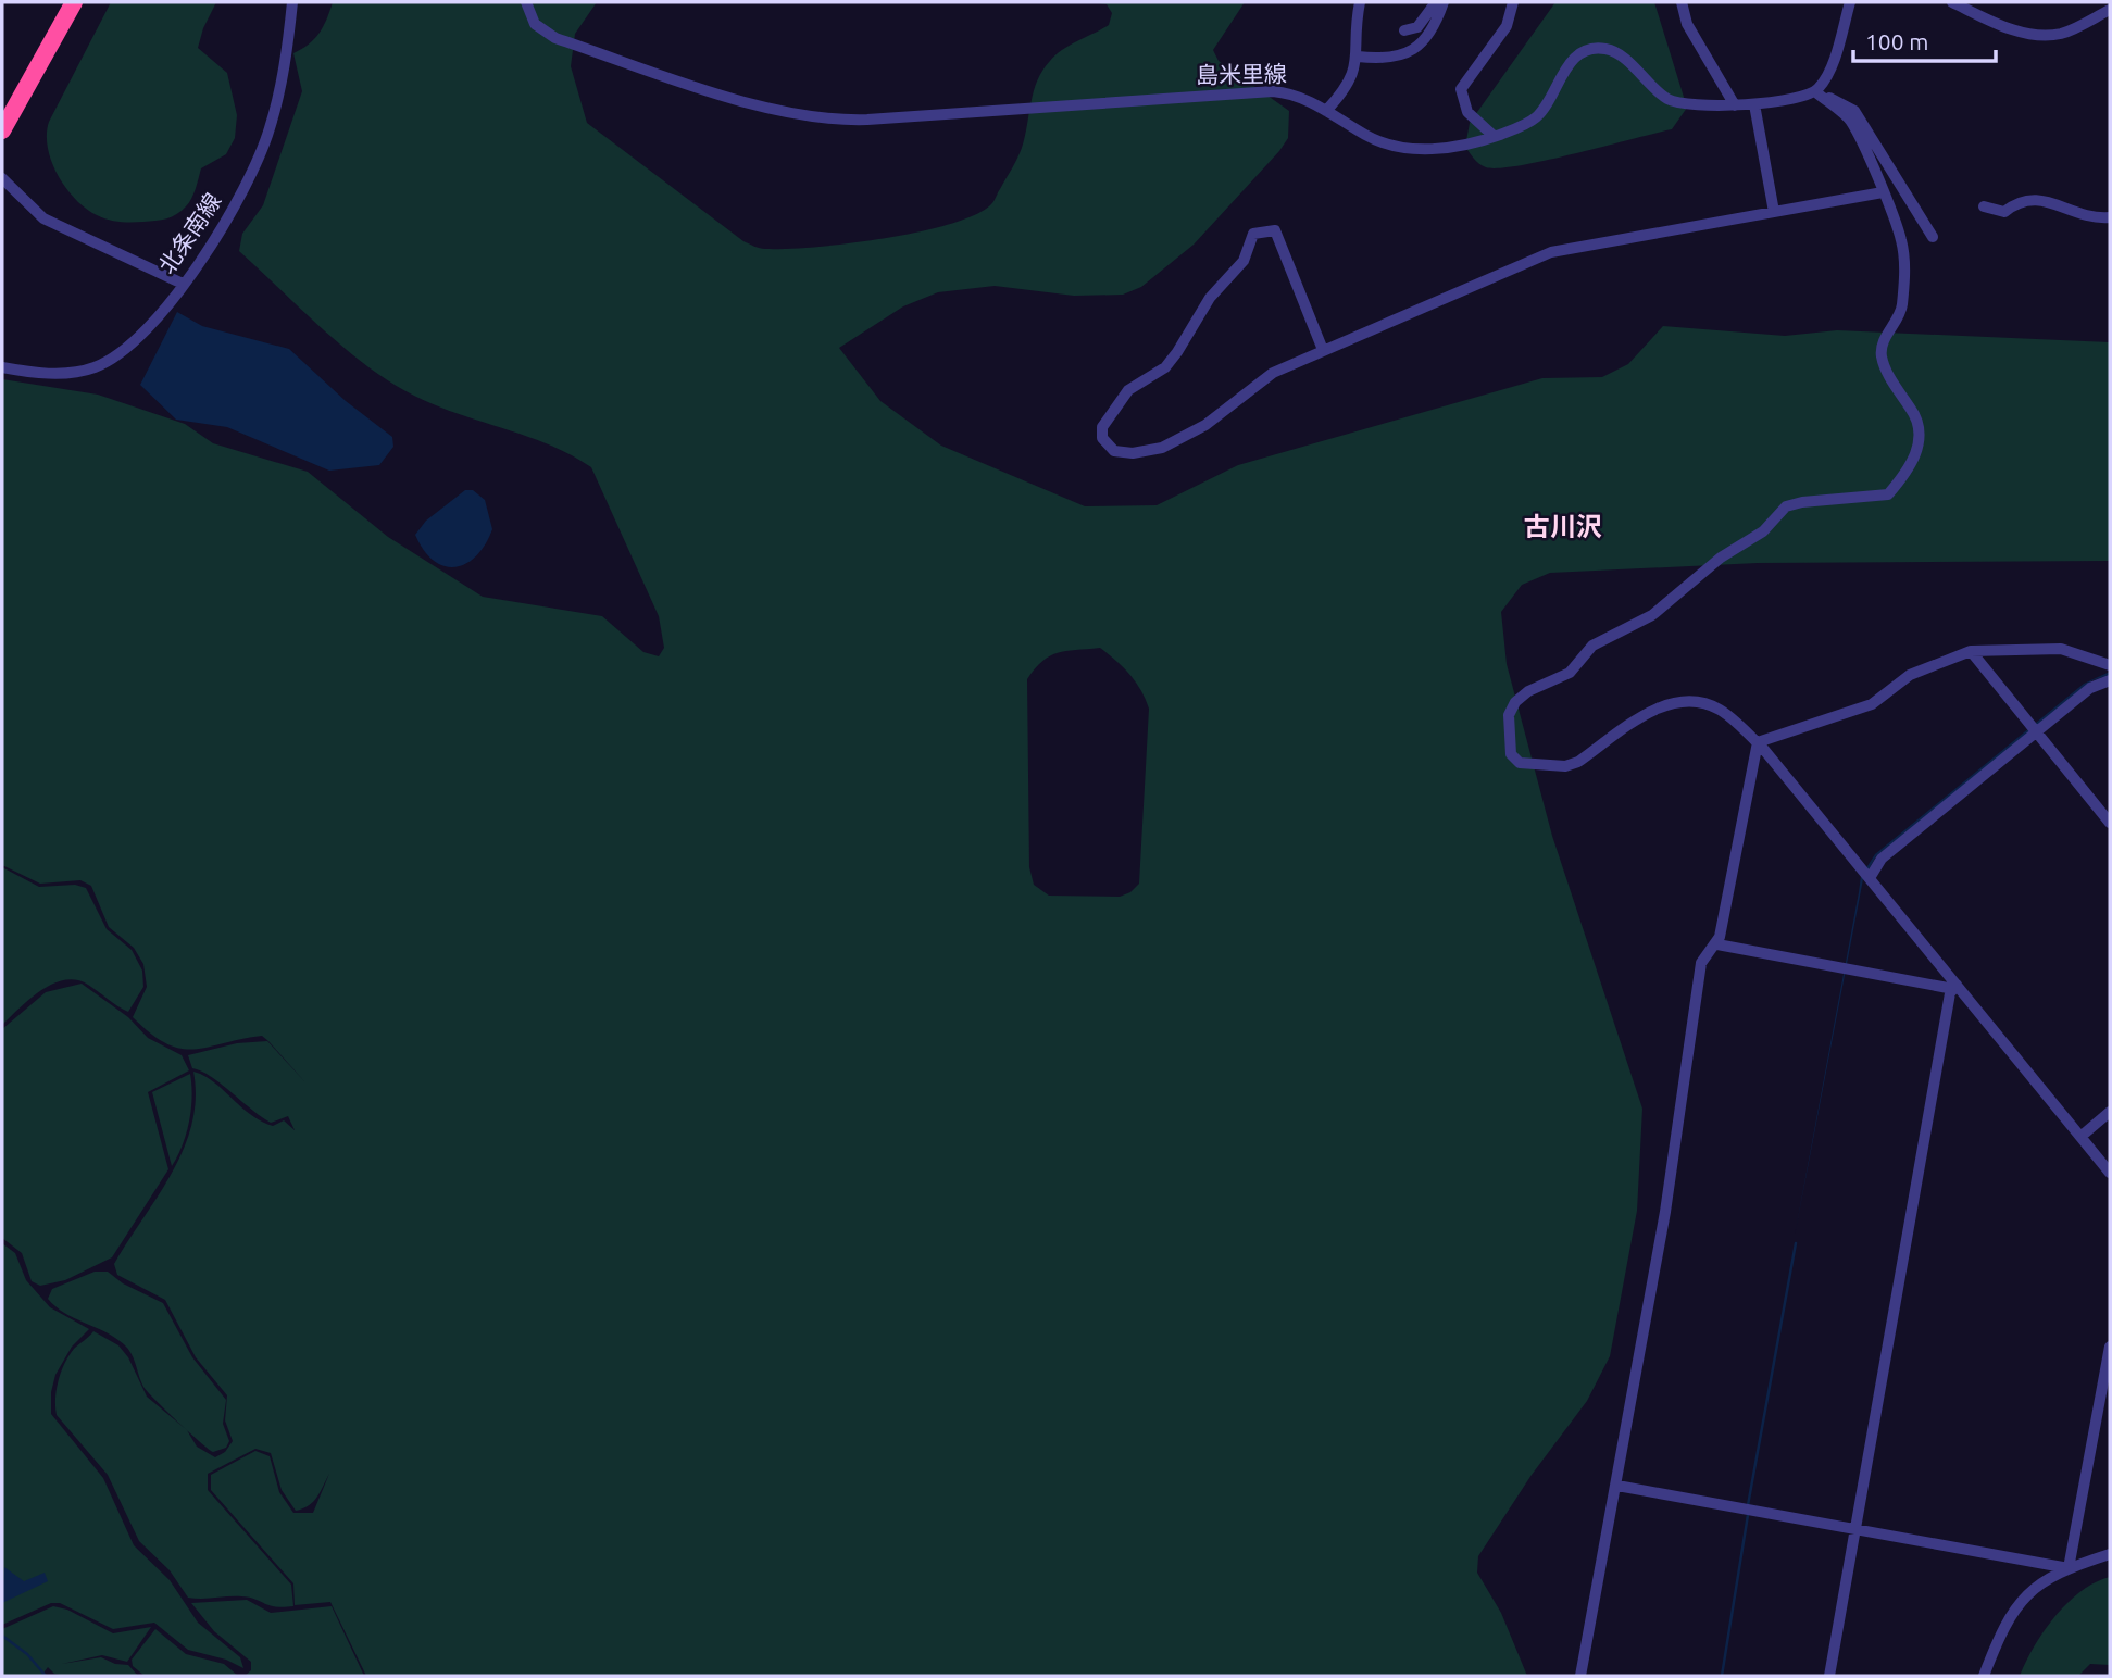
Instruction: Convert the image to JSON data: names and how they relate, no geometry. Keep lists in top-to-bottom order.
{
  "streets": {
    "street": ["島米里線", "北条南線"]
  },
  "districts": ["古川沢"],
  "scale_bar": "100 m"
}
